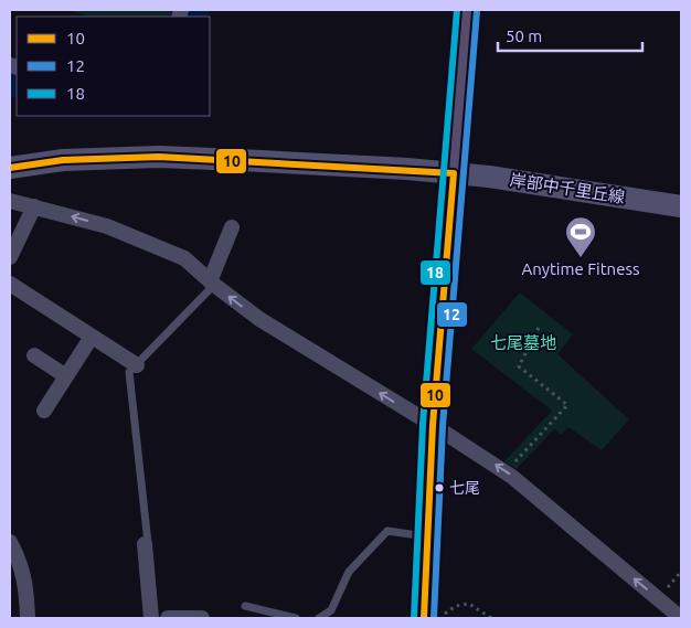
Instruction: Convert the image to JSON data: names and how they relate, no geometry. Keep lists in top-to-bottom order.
{
  "streets": {
    "main road": ["岸部中千里丘線"]
  },
  "parks": ["七尾墓地"],
  "places": {
    "sports": ["Anytime Fitness"],
    "other": ["七尾"]
  },
  "lines": ["transit line 18", "transit line 12", "transit line 10"],
  "legend": ["10", "12", "18"],
  "scale_bar": "50 m"
}
